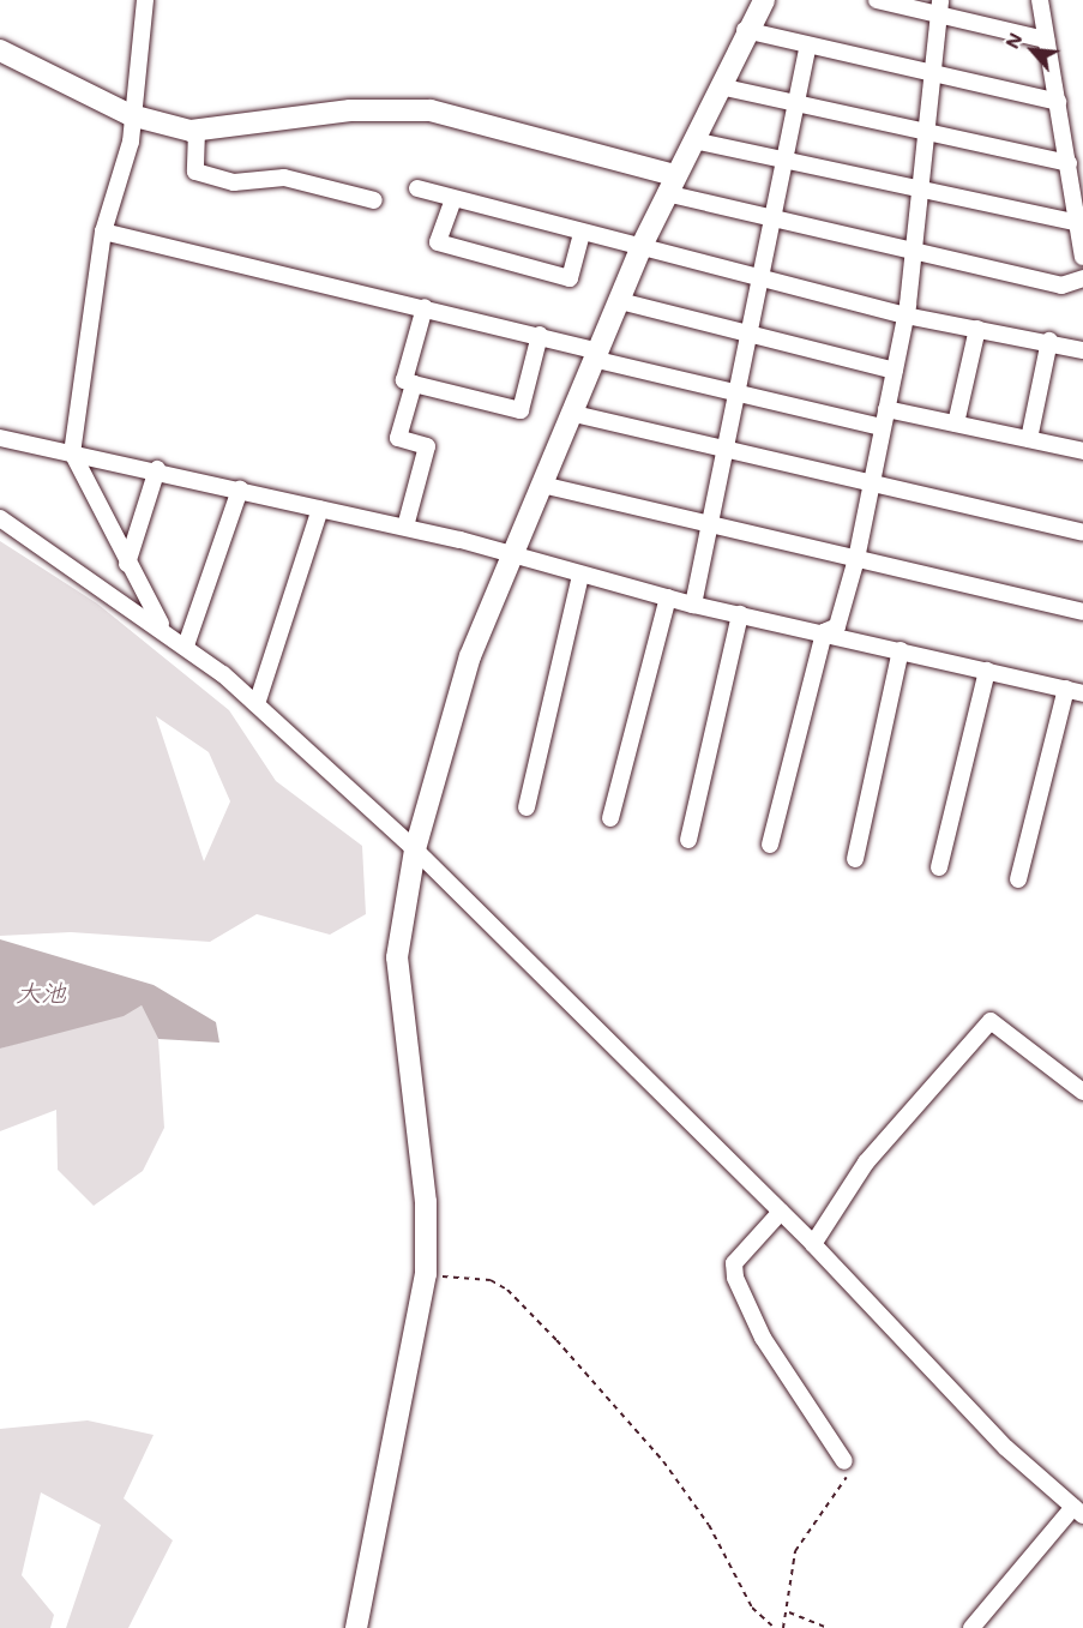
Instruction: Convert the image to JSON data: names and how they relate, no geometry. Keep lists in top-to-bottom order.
{
  "water": ["大池"],
  "north": "top left"
}
